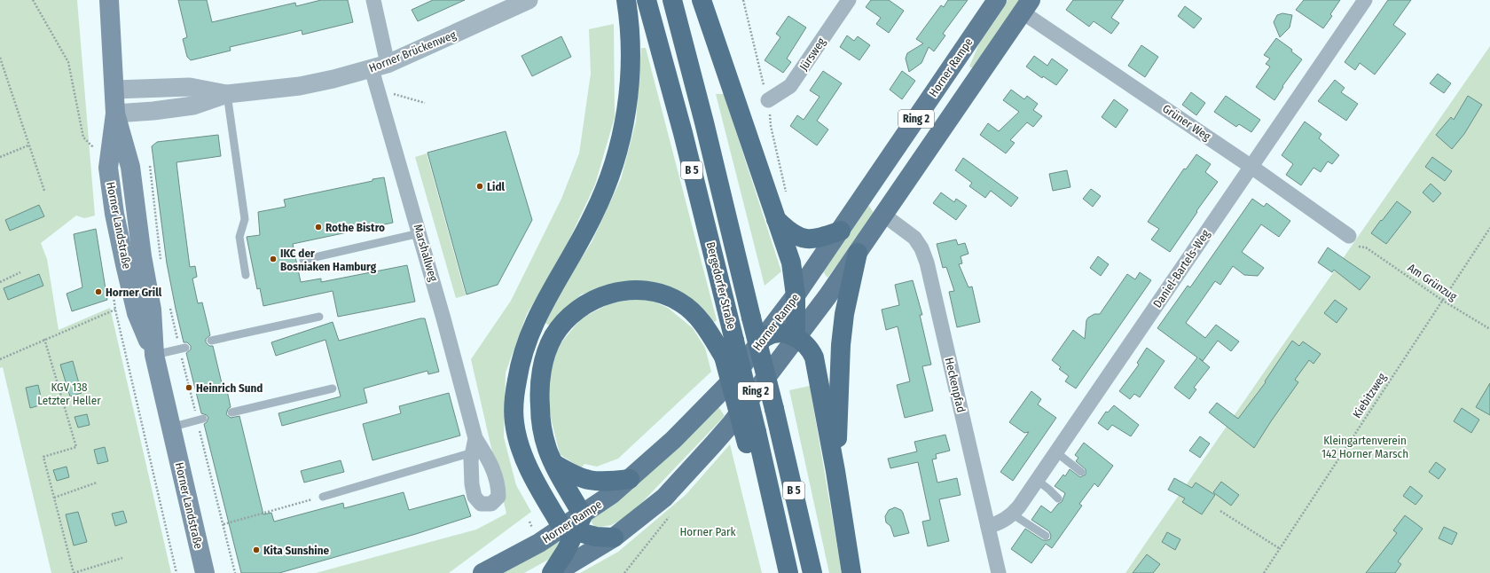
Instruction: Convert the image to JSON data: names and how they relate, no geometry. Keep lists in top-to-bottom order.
{
  "streets": {
    "highway": ["B 5", "Bergedorfer Straße"],
    "main road": ["Horner Rampe", "Ring 2", "Horner Landstraße"],
    "street": [
      "Horner Brückenweg",
      "Jürsweg",
      "Grüner Weg",
      "Marshallweg",
      "Daniel-Bartels-Weg",
      "Heckenpfad"
    ],
    "path": ["Am Grünzug", "Kiebitzweg"]
  },
  "crossings": [
    ["Horner Brückenweg", "Horner Landstraße"],
    ["Horner Brückenweg", "Marshallweg"],
    ["Ring 2", "Grüner Weg"],
    ["Ring 2", "Heckenpfad"],
    ["Grüner Weg", "Daniel-Bartels-Weg"],
    ["B 5", "Bergedorfer Straße"],
    ["Daniel-Bartels-Weg", "Heckenpfad"],
    ["Am Grünzug", "Kiebitzweg"]
  ],
  "parks": ["KGV 138 Letzter Heller", "Kleingartenverein 142 Horner Marsch", "Horner Park"],
  "places": [
    "Lidl",
    "Rothe Bistro",
    "IKC der Bosniaken Hamburg",
    "Horner Grill",
    "Heinrich Sund",
    "Kita Sunshine"
  ]
}
